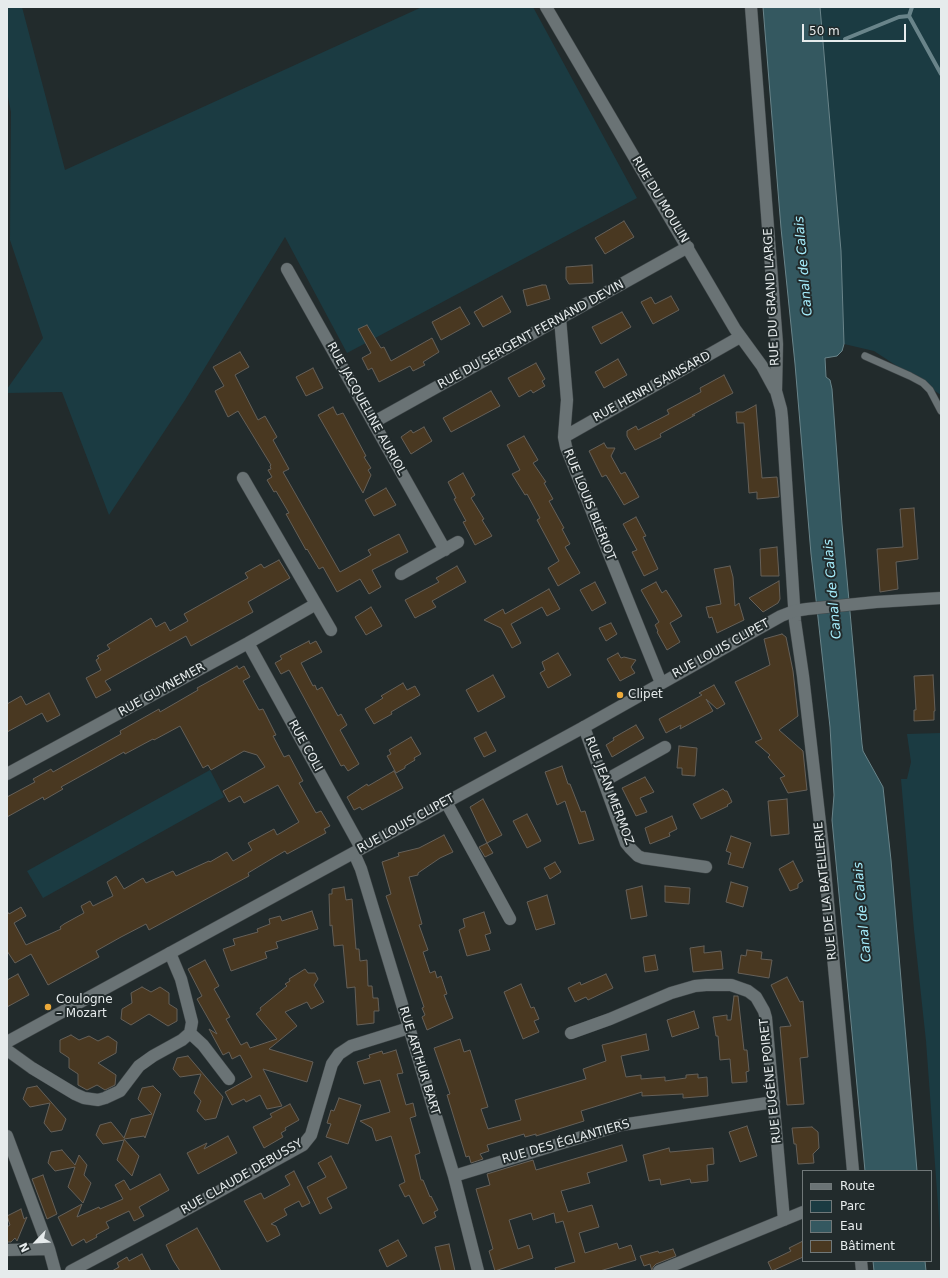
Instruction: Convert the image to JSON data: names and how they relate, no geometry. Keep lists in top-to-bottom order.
{
  "streets": {
    "street": [
      "RUE DU MOULIN",
      "RUE DU GRAND LARGE",
      "RUE DU SERGENT FERNAND DEVIN",
      "RUE HENRI SAINSARD",
      "RUE JACQUELINE AURIOL",
      "RUE LOUIS BLÉRIOT",
      "RUE LOUIS CLIPET",
      "RUE GUYNEMER",
      "RUE COLI",
      "RUE JEAN MERMOZ",
      "RUE DE LA BATELLERIE",
      "RUE ARTHUR BART",
      "RUE EUGÉNE POIRET",
      "RUE DES ÉGLANTIERS",
      "RUE CLAUDE DEBUSSY"
    ]
  },
  "crossings": [
    ["RUE DU MOULIN", "RUE DU GRAND LARGE"],
    ["RUE DU MOULIN", "RUE DU SERGENT FERNAND DEVIN"],
    ["RUE DU MOULIN", "RUE HENRI SAINSARD"],
    ["RUE DU GRAND LARGE", "RUE LOUIS CLIPET"],
    ["RUE DU GRAND LARGE", "RUE DE LA BATELLERIE"],
    ["RUE DU SERGENT FERNAND DEVIN", "RUE JACQUELINE AURIOL"],
    ["RUE DU SERGENT FERNAND DEVIN", "RUE LOUIS BLÉRIOT"],
    ["RUE HENRI SAINSARD", "RUE LOUIS BLÉRIOT"],
    ["RUE LOUIS BLÉRIOT", "RUE LOUIS CLIPET"],
    ["RUE LOUIS CLIPET", "RUE COLI"],
    ["RUE LOUIS CLIPET", "RUE JEAN MERMOZ"],
    ["RUE LOUIS CLIPET", "RUE DE LA BATELLERIE"],
    ["RUE LOUIS CLIPET", "RUE ARTHUR BART"],
    ["RUE GUYNEMER", "RUE COLI"],
    ["RUE COLI", "RUE ARTHUR BART"],
    ["RUE ARTHUR BART", "RUE DES ÉGLANTIERS"],
    ["RUE ARTHUR BART", "RUE CLAUDE DEBUSSY"],
    ["RUE EUGÉNE POIRET", "RUE DES ÉGLANTIERS"]
  ],
  "water": ["Canal de Calais"],
  "places": ["Clipet", "Coulogne – Mozart"],
  "legend": [
    "Route",
    "Parc",
    "Eau",
    "Bâtiment"
  ],
  "scale_bar": "50 m",
  "north": "bottom left"
}
